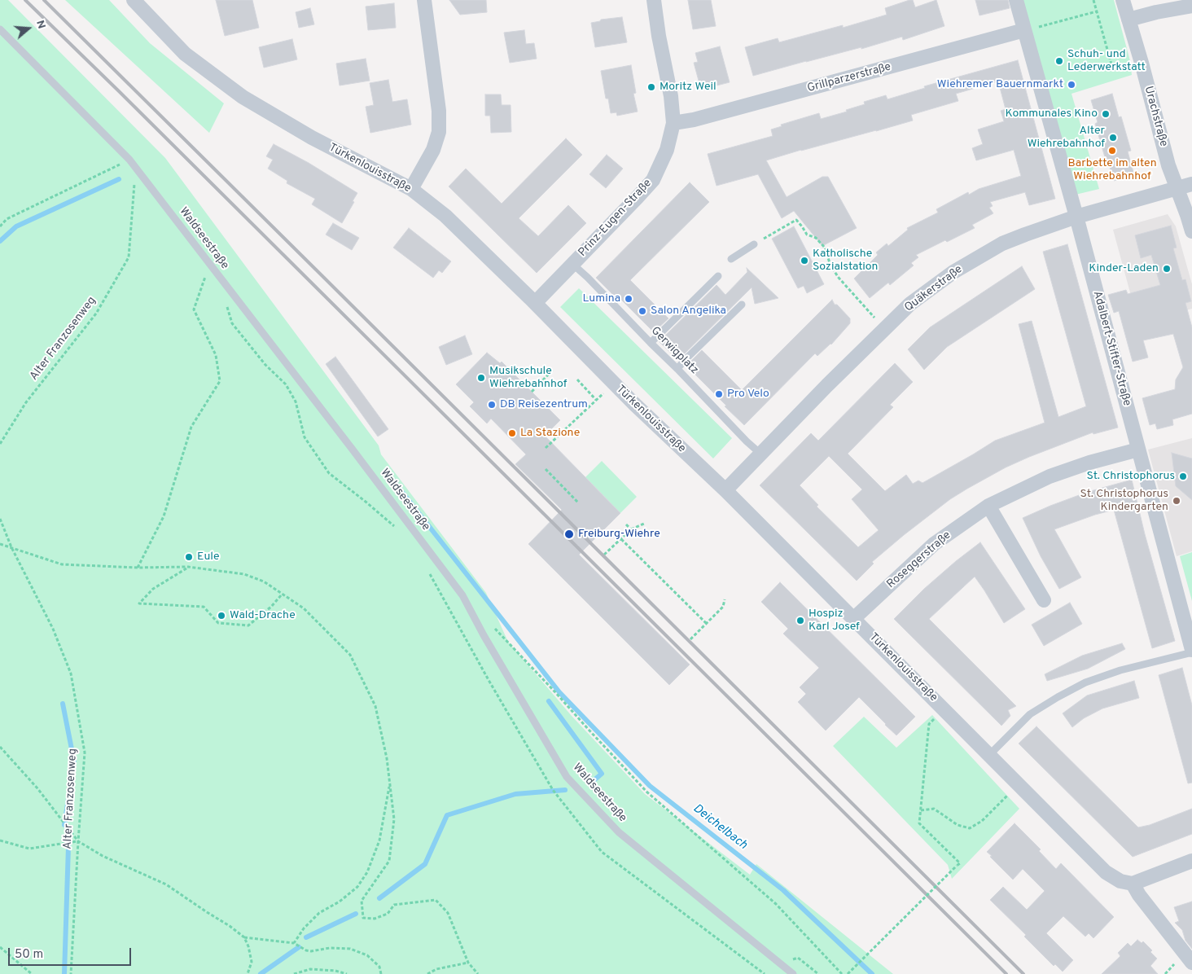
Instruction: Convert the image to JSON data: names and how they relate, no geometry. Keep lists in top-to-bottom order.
{
  "streets": {
    "street": [
      "Grillparzerstraße",
      "Urachstraße",
      "Türkenlouisstraße",
      "Prinz-Eugen-Straße",
      "Quäkerstraße",
      "Adalbert-Stifter-Straße",
      "Roseggerstraße"
    ],
    "lane": ["Waldseestraße", "Gerwigplatz"],
    "path": ["Alter Franzosenweg"]
  },
  "crossings": [
    ["Grillparzerstraße", "Prinz-Eugen-Straße"],
    ["Grillparzerstraße", "Adalbert-Stifter-Straße"],
    ["Urachstraße", "Quäkerstraße"],
    ["Türkenlouisstraße", "Prinz-Eugen-Straße"],
    ["Türkenlouisstraße", "Quäkerstraße"],
    ["Türkenlouisstraße", "Roseggerstraße"],
    ["Prinz-Eugen-Straße", "Gerwigplatz"],
    ["Waldseestraße", "Alter Franzosenweg"],
    ["Quäkerstraße", "Adalbert-Stifter-Straße"],
    ["Quäkerstraße", "Gerwigplatz"],
    ["Adalbert-Stifter-Straße", "Roseggerstraße"]
  ],
  "water": ["Deichelbach"],
  "places": [
    "Schuh- und Lederwerkstatt",
    "Wiehremer Bauernmarkt",
    "Moritz Weil",
    "Kommunales Kino",
    "Alter Wiehrebahnhof",
    "Barbette im alten Wiehrebahnhof",
    "Katholische Sozialstation",
    "Kinder-Laden",
    "Lumina",
    "Salon Angelika",
    "Musikschule Wiehrebahnhof",
    "Pro Velo",
    "DB Reisezentrum",
    "La Stazione",
    "St. Christophorus",
    "St. Christophorus Kindergarten",
    "Freiburg-Wiehre",
    "Eule",
    "Wald-Drache",
    "Hospiz Karl Josef"
  ],
  "scale_bar": "50 m",
  "north": "right"
}
